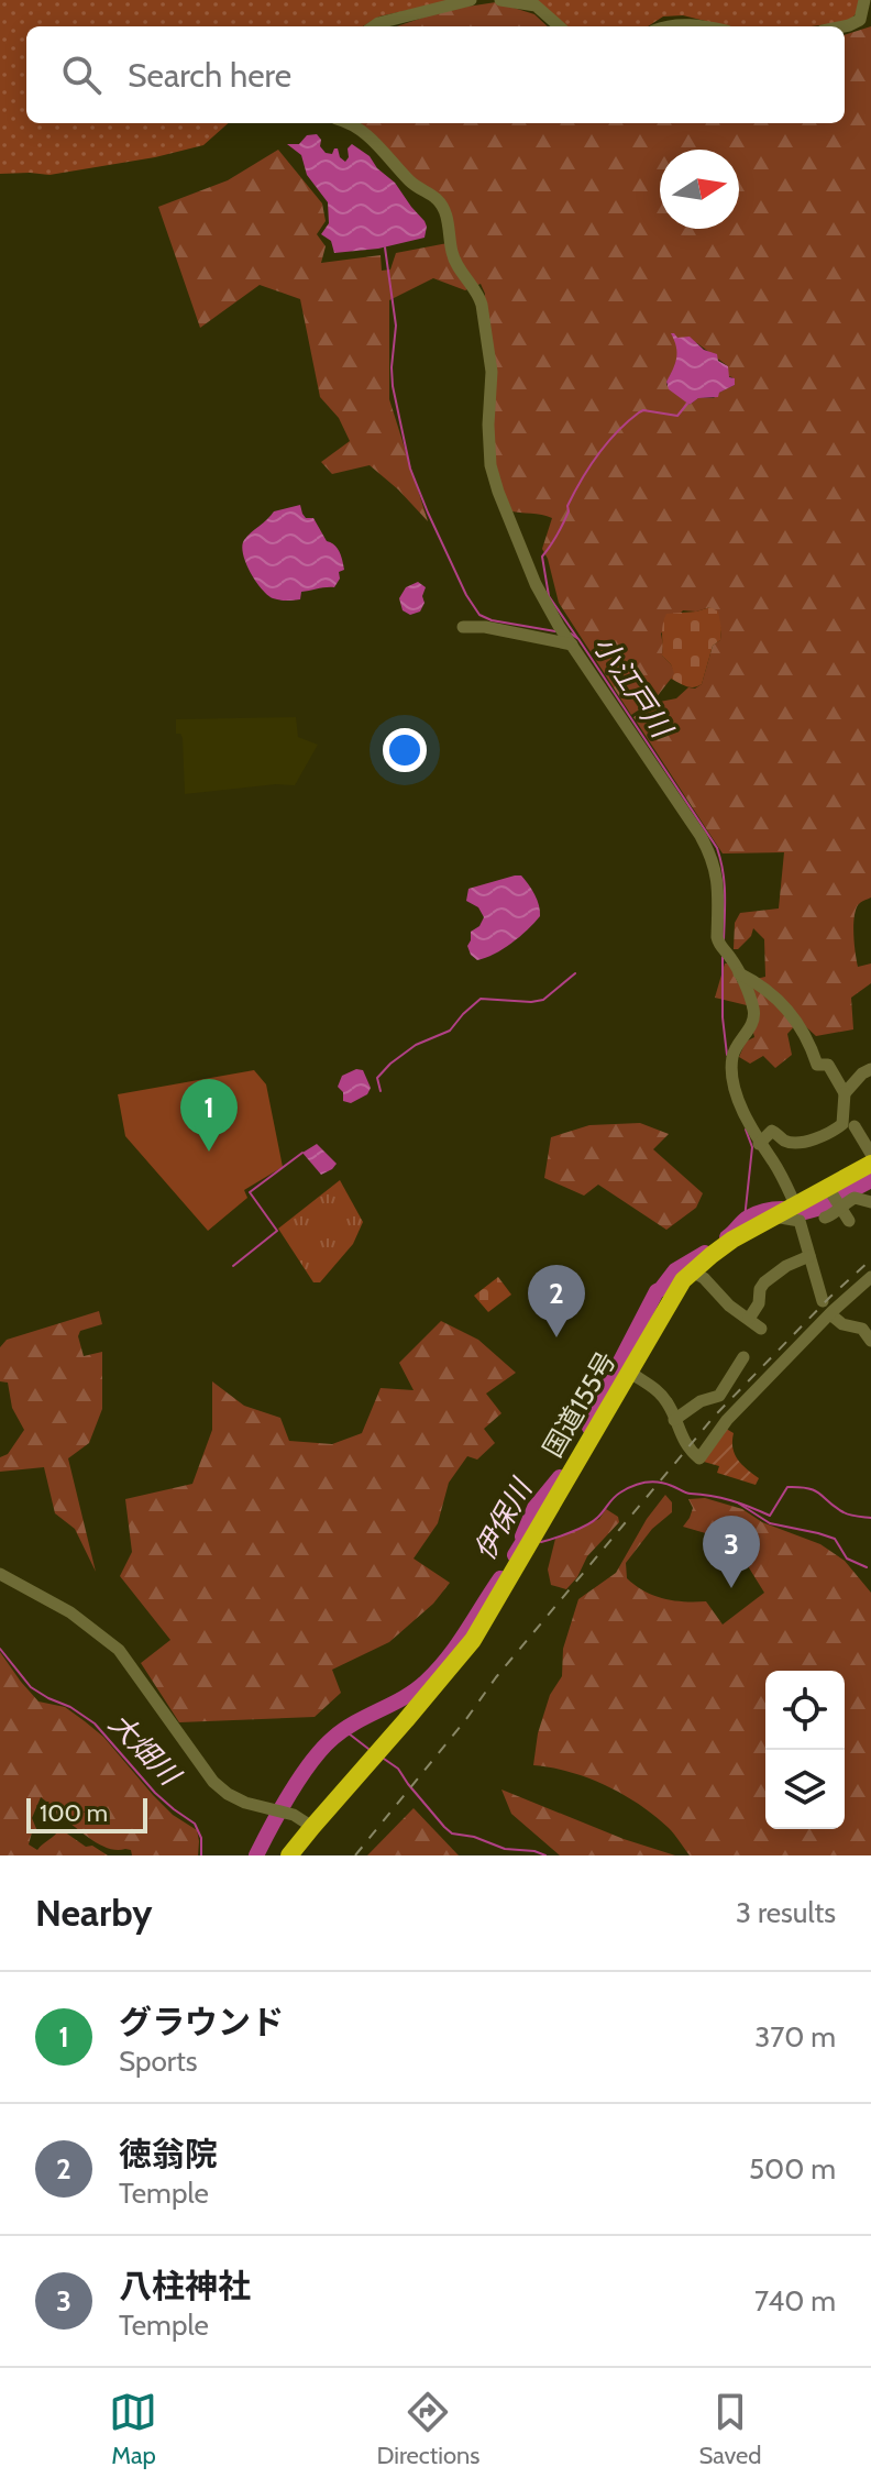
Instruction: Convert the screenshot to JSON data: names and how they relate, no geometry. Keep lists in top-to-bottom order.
{
  "streets": {
    "highway": ["国道155号"]
  },
  "water": ["小江戸川", "伊保川", "大畑川"],
  "scale_bar": "100 m",
  "north": "right",
  "page": {
    "search": "Search here",
    "pins": ["1", "2", "3"],
    "scale": "100 m",
    "heading": ["Nearby", "3 results"],
    "list": [
      {
        "mark": "1",
        "name": "グラウンド",
        "note": "Sports",
        "value": "370 m"
      },
      {
        "mark": "2",
        "name": "徳翁院",
        "note": "Temple",
        "value": "500 m"
      },
      {
        "mark": "3",
        "name": "八柱神社",
        "note": "Temple",
        "value": "740 m"
      }
    ],
    "nav": ["Map", "Directions", "Saved"]
  }
}
